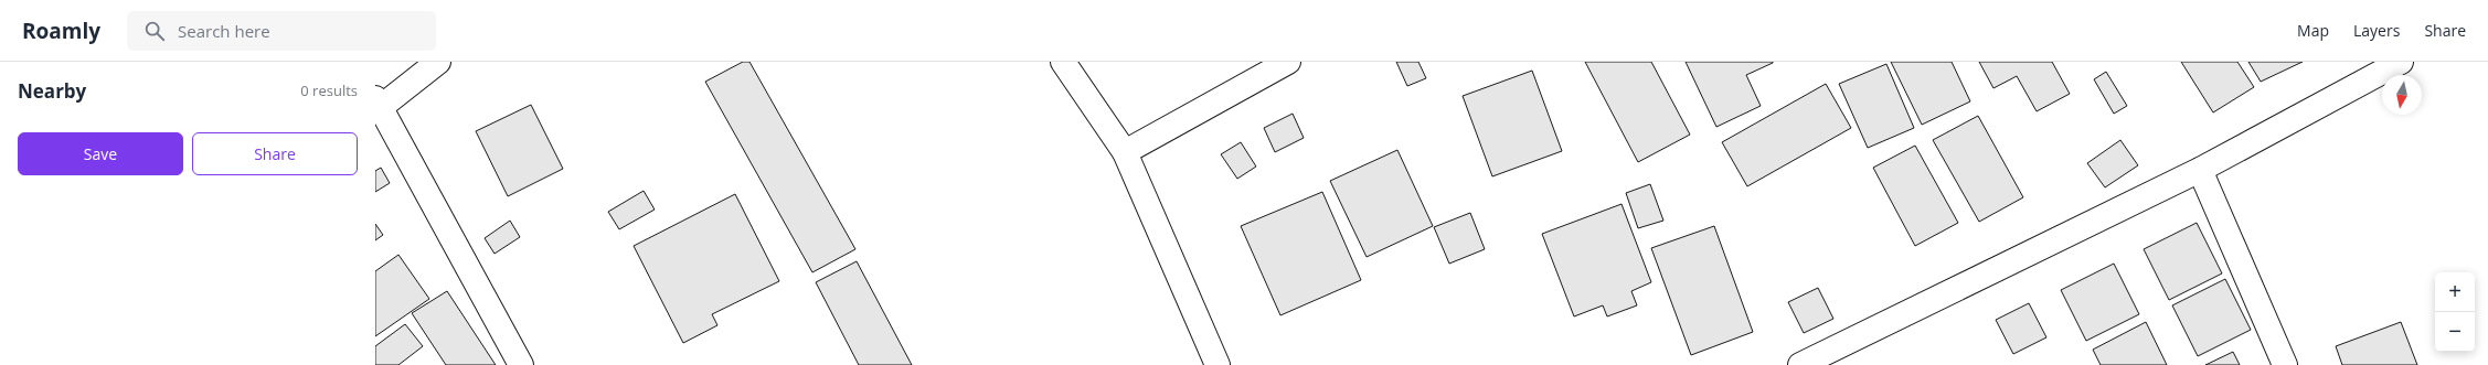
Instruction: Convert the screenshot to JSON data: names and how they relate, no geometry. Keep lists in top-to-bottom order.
{
  "north": "bottom",
  "page": {
    "header": "Roamly",
    "search": "Search here",
    "nav": ["Map", "Layers", "Share"],
    "heading": ["Nearby", "0 results"],
    "buttons": ["Save", "Share"],
    "map_buttons": ["+", "−"]
  }
}
